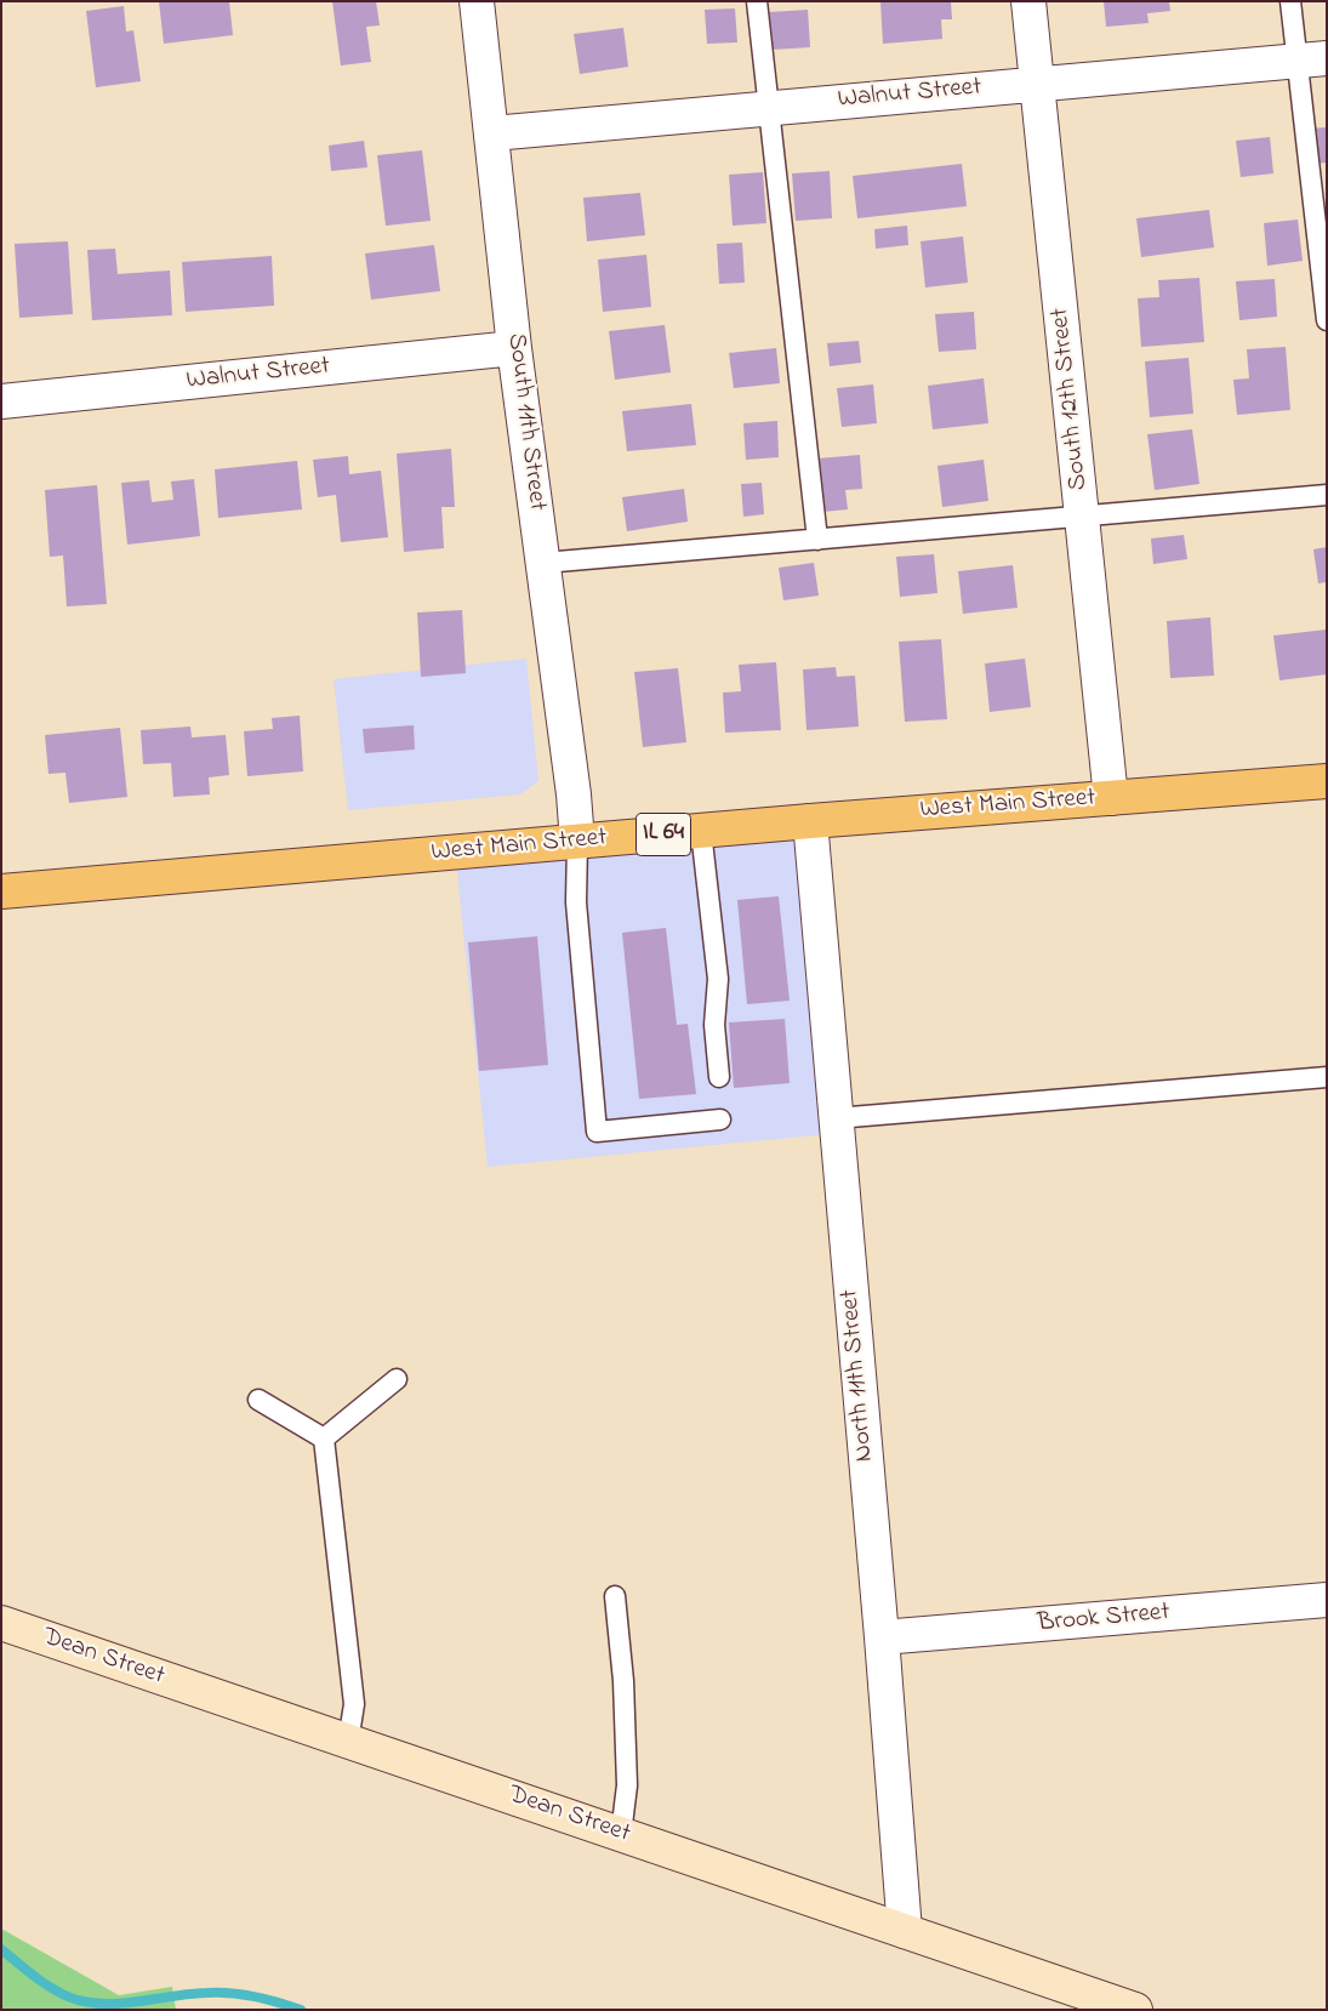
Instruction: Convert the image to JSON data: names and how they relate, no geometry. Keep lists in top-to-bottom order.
{
  "streets": {
    "main road": ["West Main Street", "IL 64"],
    "street": [
      "Walnut Street",
      "South 12th Street",
      "South 11th Street",
      "North 11th Street",
      "Brook Street",
      "Dean Street"
    ]
  },
  "crossings": [
    ["Walnut Street", "South 12th Street"],
    ["Walnut Street", "South 11th Street"],
    ["South 12th Street", "West Main Street"],
    ["South 11th Street", "West Main Street"],
    ["West Main Street", "North 11th Street"],
    ["North 11th Street", "Brook Street"],
    ["North 11th Street", "Dean Street"]
  ]
}
